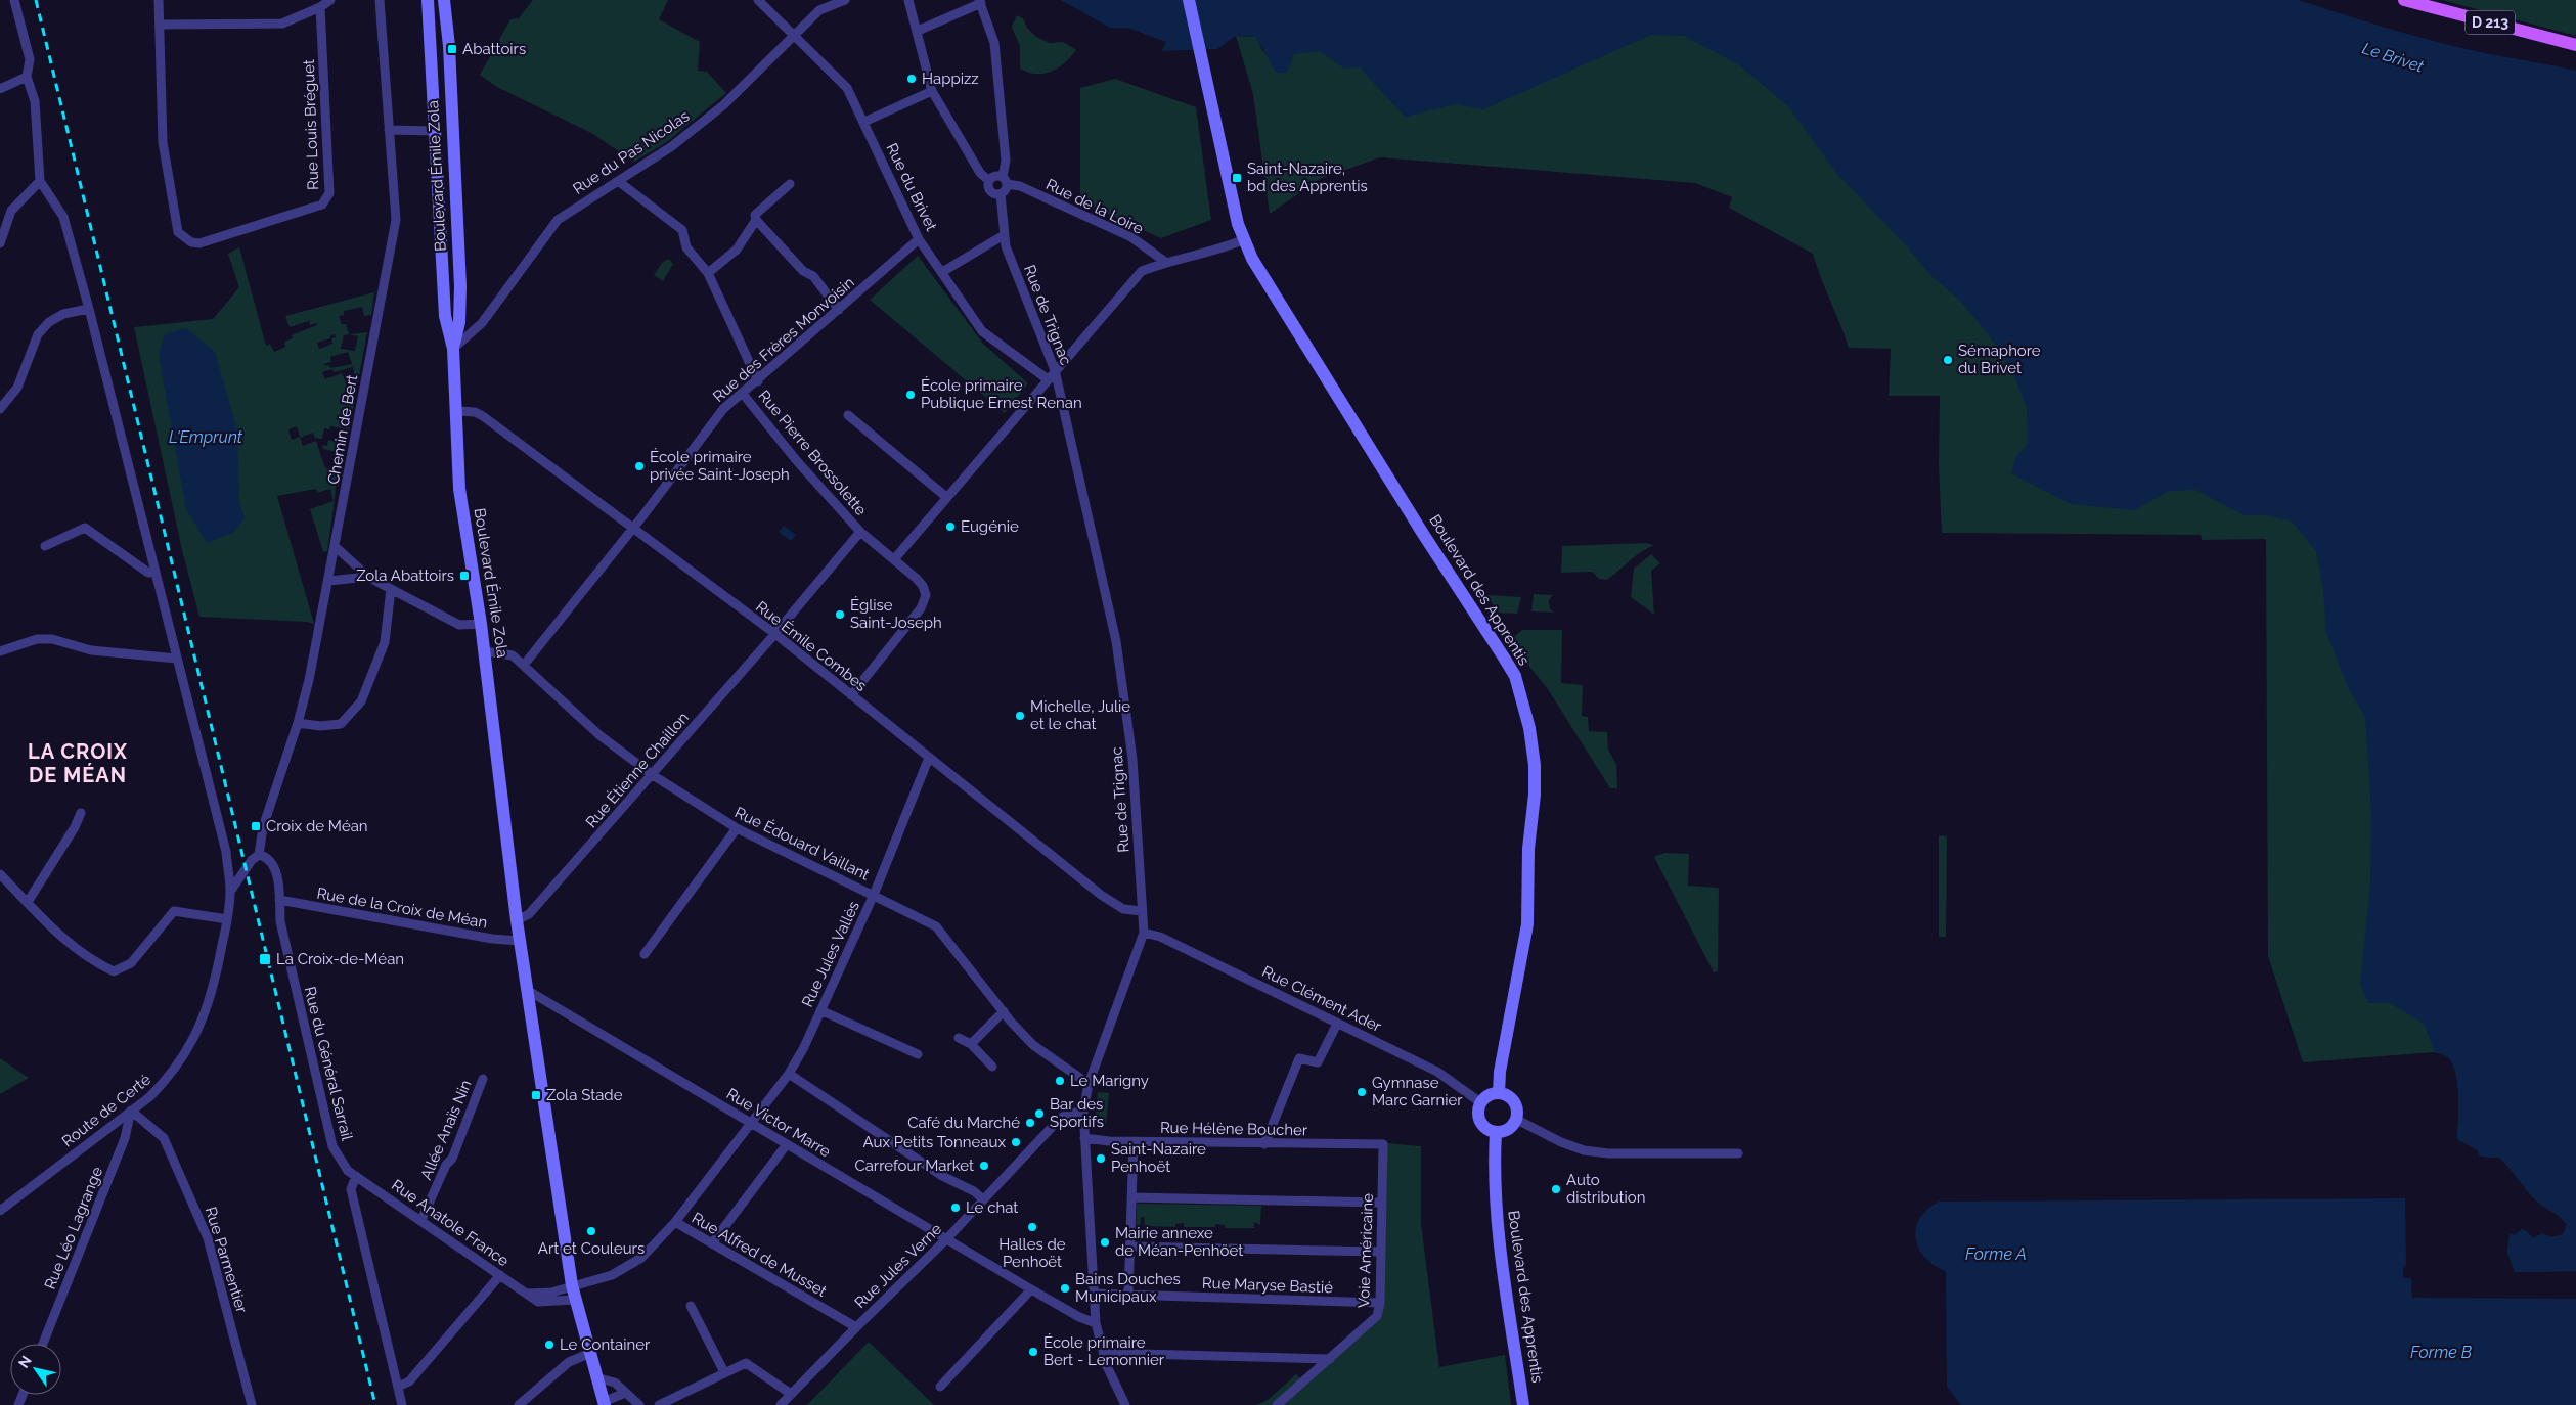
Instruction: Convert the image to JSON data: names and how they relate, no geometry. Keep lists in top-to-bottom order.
{
  "streets": {
    "main road": ["D 213", "Boulevard Émile Zola", "Boulevard des Apprentis"],
    "street": [
      "Rue Louis Bréguet",
      "Rue du Pas Nicolas",
      "Rue du Brivet",
      "Rue de la Loire",
      "Rue de Trignac",
      "Rue des Frères Monvoisin",
      "Chemin de Bert",
      "Rue Pierre Brossolette",
      "Rue Émile Combes",
      "Rue Étienne Chaillon",
      "Rue Édouard Vaillant",
      "Rue de la Croix de Méan",
      "Rue Jules Vallès",
      "Rue Clément Ader",
      "Rue du Général Sarrail",
      "Route de Certé",
      "Rue Victor Marre",
      "Rue Hélène Boucher",
      "Allée Anaïs Nin",
      "Rue Anatole France",
      "Rue Léo Lagrange",
      "Voie Américaine",
      "Rue Alfred de Musset",
      "Rue Parmentier",
      "Rue Jules Verne",
      "Rue Maryse Bastié"
    ]
  },
  "crossings": [
    ["Rue du Pas Nicolas", "Boulevard Émile Zola"],
    ["Rue du Pas Nicolas", "Rue du Brivet"],
    ["Boulevard Émile Zola", "Rue Émile Combes"],
    ["Boulevard Émile Zola", "Rue Étienne Chaillon"],
    ["Boulevard Émile Zola", "Rue Édouard Vaillant"],
    ["Boulevard Émile Zola", "Rue de la Croix de Méan"],
    ["Boulevard Émile Zola", "Rue Jules Vallès"],
    ["Boulevard Émile Zola", "Rue Victor Marre"],
    ["Boulevard Émile Zola", "Rue Anatole France"],
    ["Rue du Brivet", "Rue des Frères Monvoisin"],
    ["Rue de la Loire", "Rue de Trignac"],
    ["Rue de Trignac", "Rue Émile Combes"],
    ["Rue de Trignac", "Rue Édouard Vaillant"],
    ["Rue de Trignac", "Rue Clément Ader"],
    ["Rue de Trignac", "Rue Victor Marre"],
    ["Rue de Trignac", "Rue Hélène Boucher"],
    ["Rue de Trignac", "Rue Jules Verne"],
    ["Rue de Trignac", "Rue Maryse Bastié"],
    ["Rue des Frères Monvoisin", "Rue Pierre Brossolette"],
    ["Rue des Frères Monvoisin", "Rue Émile Combes"],
    ["Rue des Frères Monvoisin", "Rue Édouard Vaillant"],
    ["Chemin de Bert", "Rue du Général Sarrail"],
    ["Rue Pierre Brossolette", "Rue Émile Combes"],
    ["Rue Pierre Brossolette", "Rue Étienne Chaillon"],
    ["Boulevard des Apprentis", "Rue Clément Ader"],
    ["Rue Émile Combes", "Rue Étienne Chaillon"],
    ["Rue Émile Combes", "Rue Jules Vallès"],
    ["Rue Étienne Chaillon", "Rue Édouard Vaillant"],
    ["Rue Édouard Vaillant", "Rue Jules Vallès"],
    ["Rue de la Croix de Méan", "Rue du Général Sarrail"],
    ["Rue Jules Vallès", "Rue Victor Marre"],
    ["Rue Jules Vallès", "Rue Alfred de Musset"],
    ["Rue du Général Sarrail", "Rue Anatole France"],
    ["Route de Certé", "Rue Léo Lagrange"],
    ["Route de Certé", "Rue Parmentier"],
    ["Rue Victor Marre", "Rue Jules Verne"],
    ["Rue Hélène Boucher", "Voie Américaine"],
    ["Allée Anaïs Nin", "Rue Anatole France"],
    ["Rue Léo Lagrange", "Rue Parmentier"],
    ["Voie Américaine", "Rue Maryse Bastié"],
    ["Rue Alfred de Musset", "Rue Jules Verne"]
  ],
  "districts": ["LA CROIX DE MÉAN"],
  "water": [
    "Le Brivet",
    "L'Emprunt",
    "Forme A",
    "Forme B"
  ],
  "places": {
    "transit": [
      "Abattoirs",
      "Saint-Nazaire, bd des Apprentis",
      "Zola Abattoirs",
      "Croix de Méan",
      "La Croix-de-Méan",
      "Zola Stade"
    ],
    "other": [
      "Happizz",
      "Sémaphore du Brivet",
      "École primaire Publique Ernest Renan",
      "École primaire privée Saint-Joseph",
      "Eugénie",
      "Église Saint-Joseph",
      "Michelle, Julie et le chat",
      "Le Marigny",
      "Gymnase Marc Garnier",
      "Bar des Sportifs",
      "Café du Marché",
      "Aux Petits Tonneaux",
      "Saint-Nazaire Penhoët",
      "Carrefour Market",
      "Auto distribution",
      "Le chat",
      "Halles de Penhoët",
      "Art et Couleurs",
      "Mairie annexe de Méan-Penhöet",
      "Bains Douches Municipaux",
      "Le Container",
      "École primaire Bert - Lemonnier"
    ]
  },
  "north": "top left"
}
